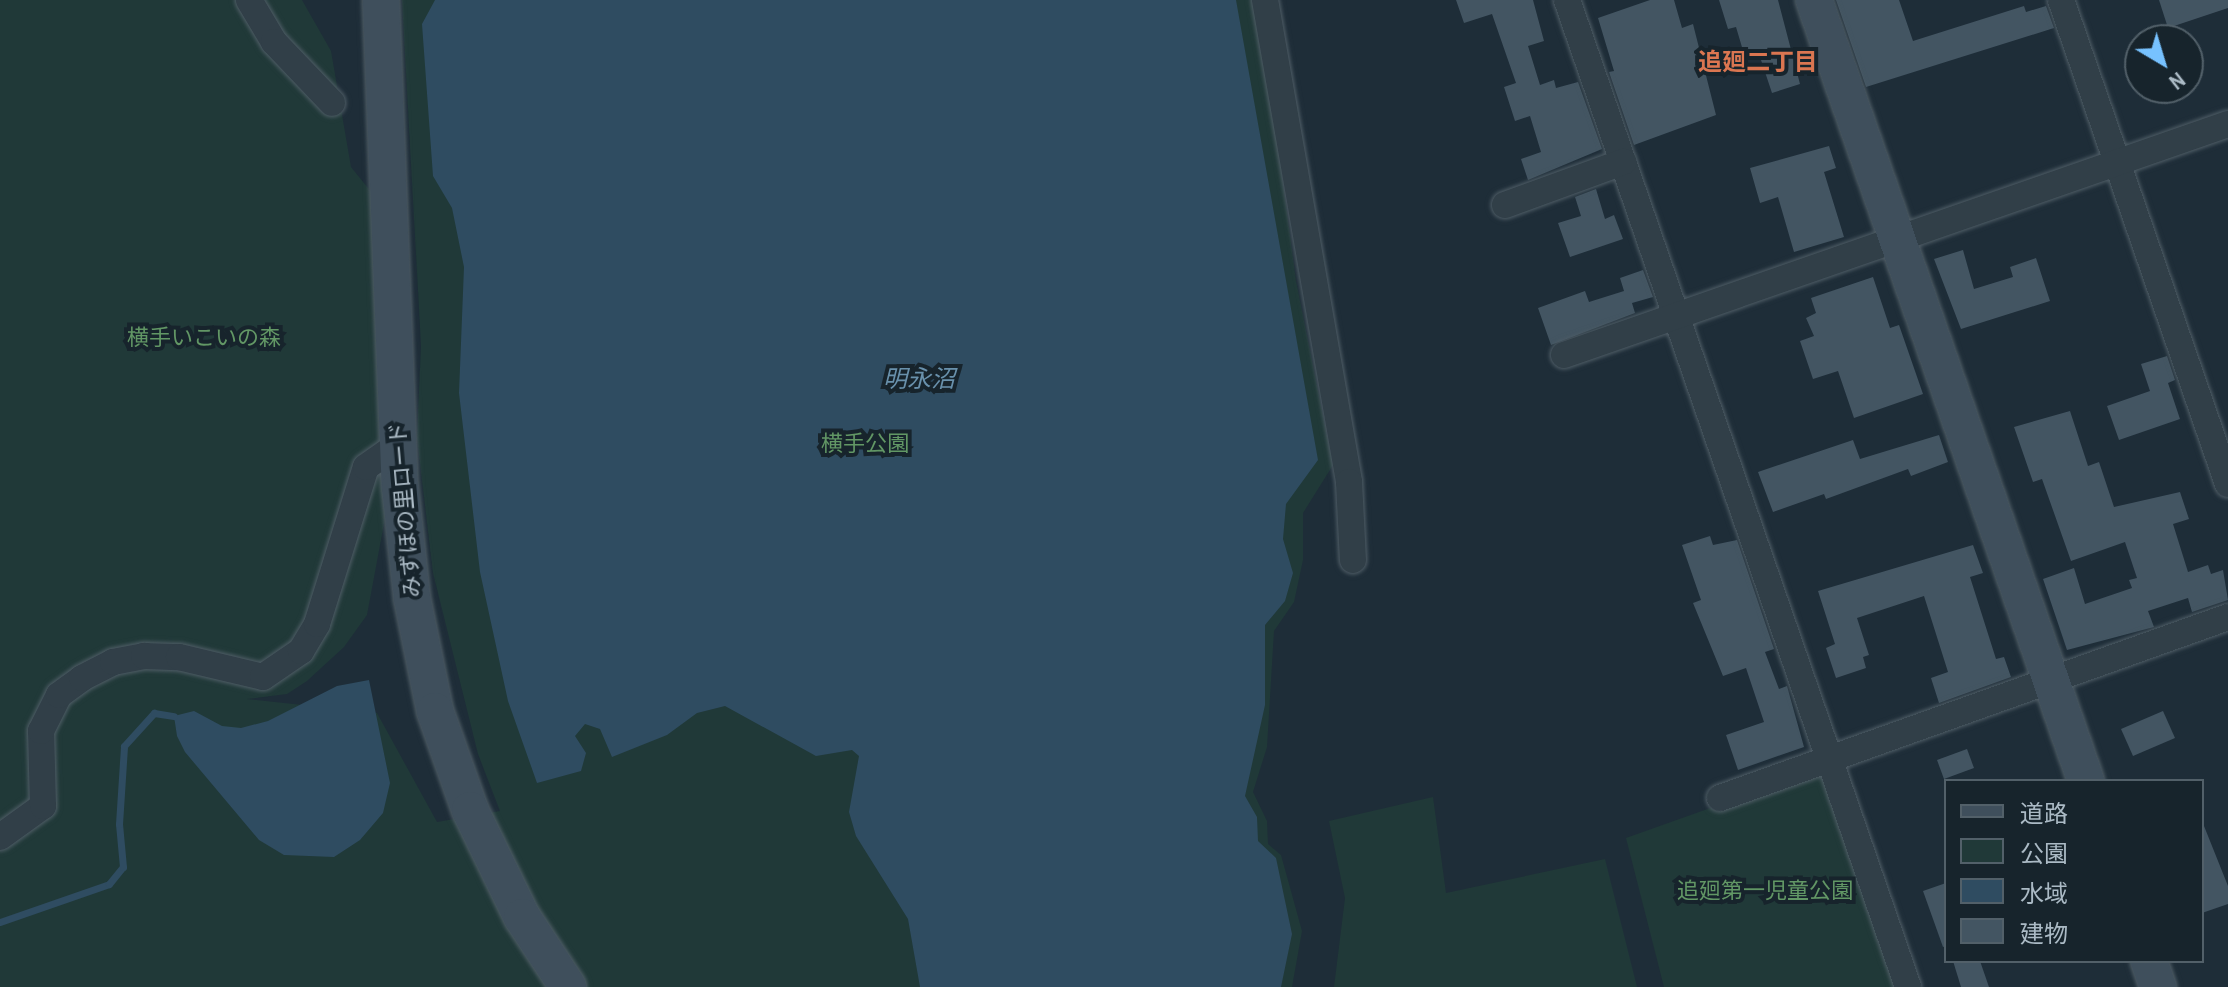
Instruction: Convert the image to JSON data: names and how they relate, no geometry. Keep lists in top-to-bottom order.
{
  "streets": {
    "street": ["みずほの里ロード"]
  },
  "districts": ["追廻二丁目"],
  "water": ["明永沼"],
  "parks": ["横手いこいの森", "横手公園", "追廻第一児童公園"],
  "legend": [
    "道路",
    "公園",
    "水域",
    "建物"
  ],
  "north": "bottom right"
}
